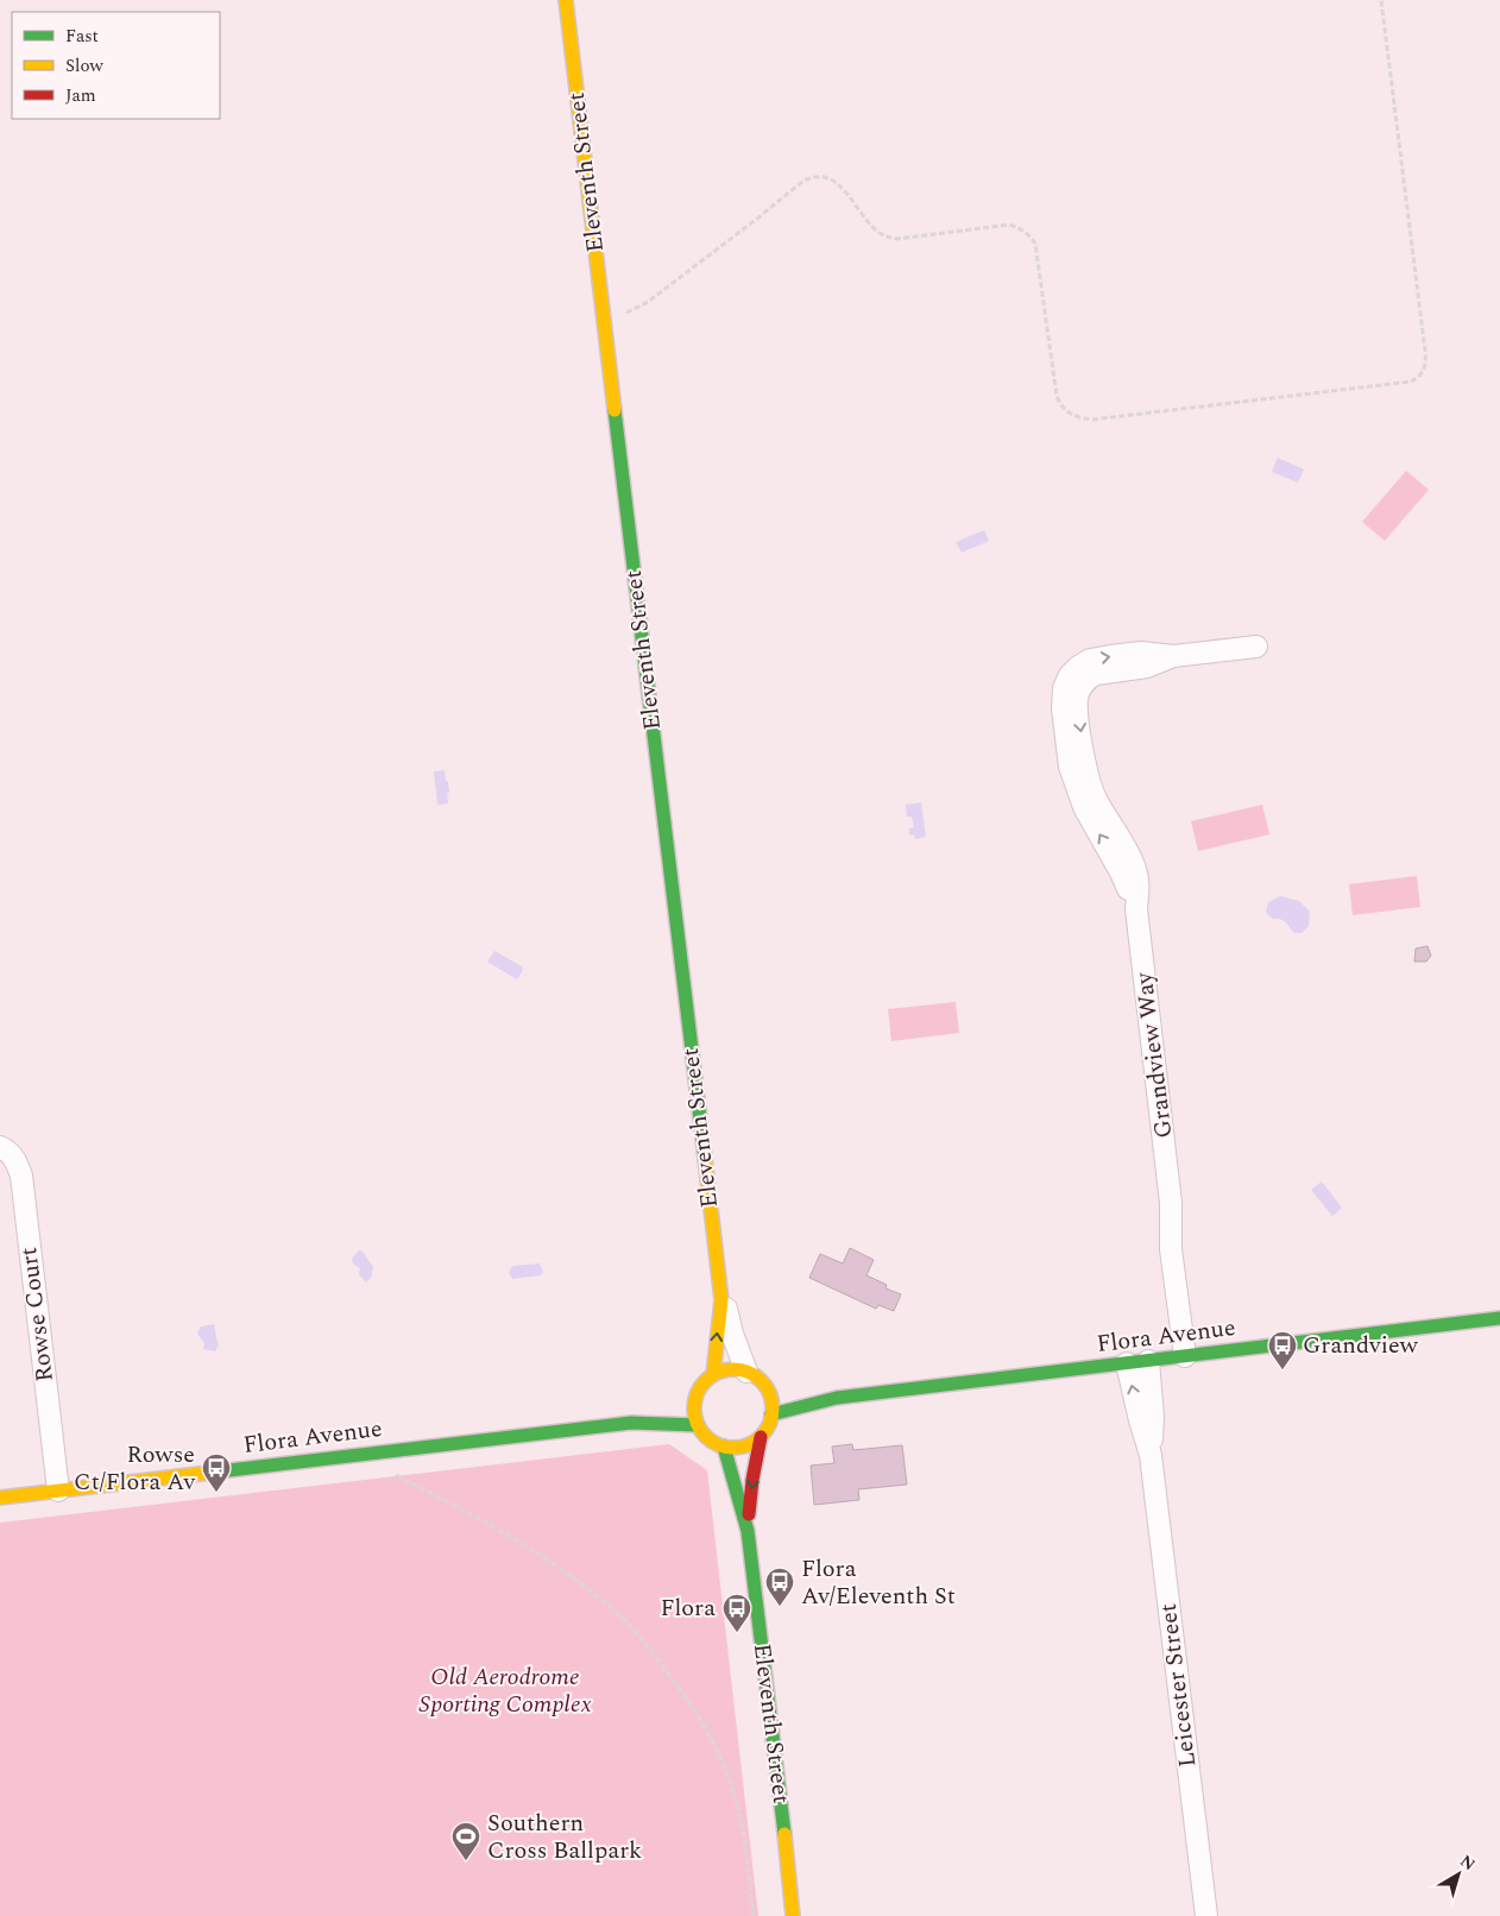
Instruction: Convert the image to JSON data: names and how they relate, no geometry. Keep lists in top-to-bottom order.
{
  "streets": {
    "street": [
      "Eleventh Street",
      "Grandview Way",
      "Rowse Court",
      "Flora Avenue",
      "Leicester Street"
    ]
  },
  "crossings": [
    ["Eleventh Street", "Flora Avenue"],
    ["Grandview Way", "Flora Avenue"],
    ["Rowse Court", "Flora Avenue"],
    ["Flora Avenue", "Leicester Street"]
  ],
  "parks": ["Old Aerodrome Sporting Complex"],
  "places": {
    "bus stop": [
      "Grandview",
      "Rowse Ct/Flora Av",
      "Flora Av/Eleventh St",
      "Flora"
    ],
    "sports": ["Southern Cross Ballpark"]
  },
  "legend": ["Fast", "Slow", "Jam"],
  "north": "top right"
}
